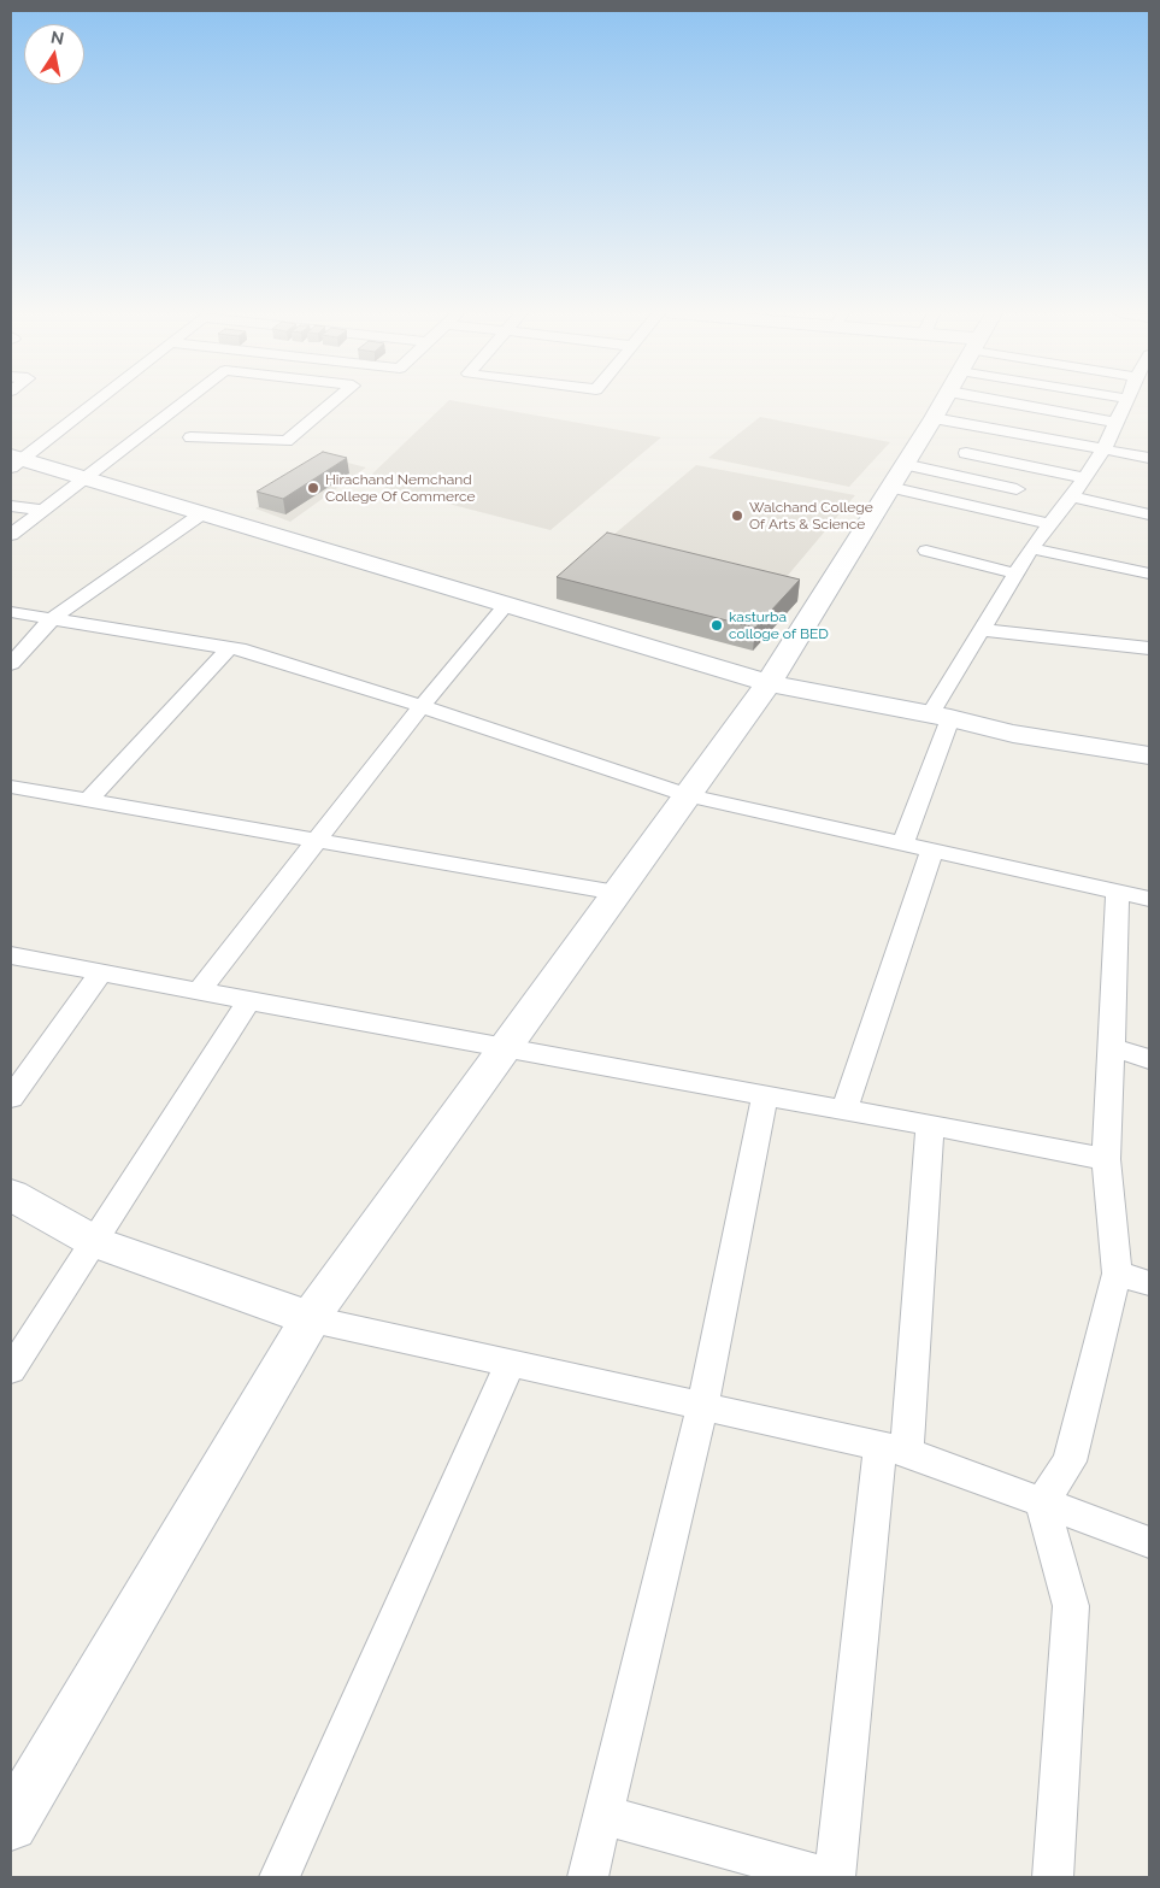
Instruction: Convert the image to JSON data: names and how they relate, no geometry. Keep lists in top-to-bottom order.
{
  "places": ["Hirachand Nemchand College Of Commerce", "Walchand College Of Arts & Science", "kasturba colloge of BED"],
  "north": "top"
}
